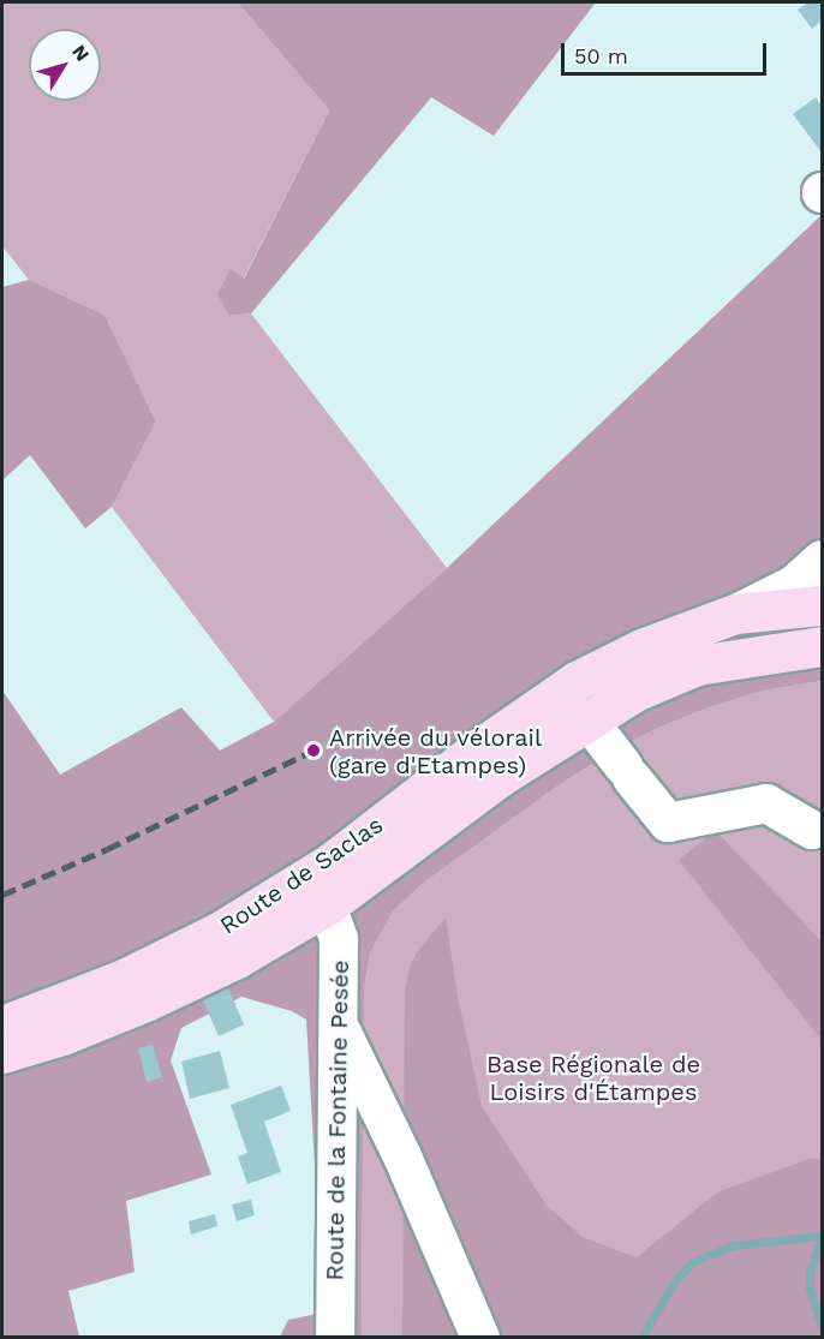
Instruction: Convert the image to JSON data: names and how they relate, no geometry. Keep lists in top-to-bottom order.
{
  "streets": {
    "main road": ["Route de Saclas"],
    "street": ["Route de la Fontaine Pesée"]
  },
  "crossings": [
    ["Route de Saclas", "Route de la Fontaine Pesée"]
  ],
  "parks": ["Base Régionale de Loisirs d'Étampes"],
  "places": ["Arrivée du vélorail (gare d'Etampes)"],
  "scale_bar": "50 m",
  "north": "top right"
}
